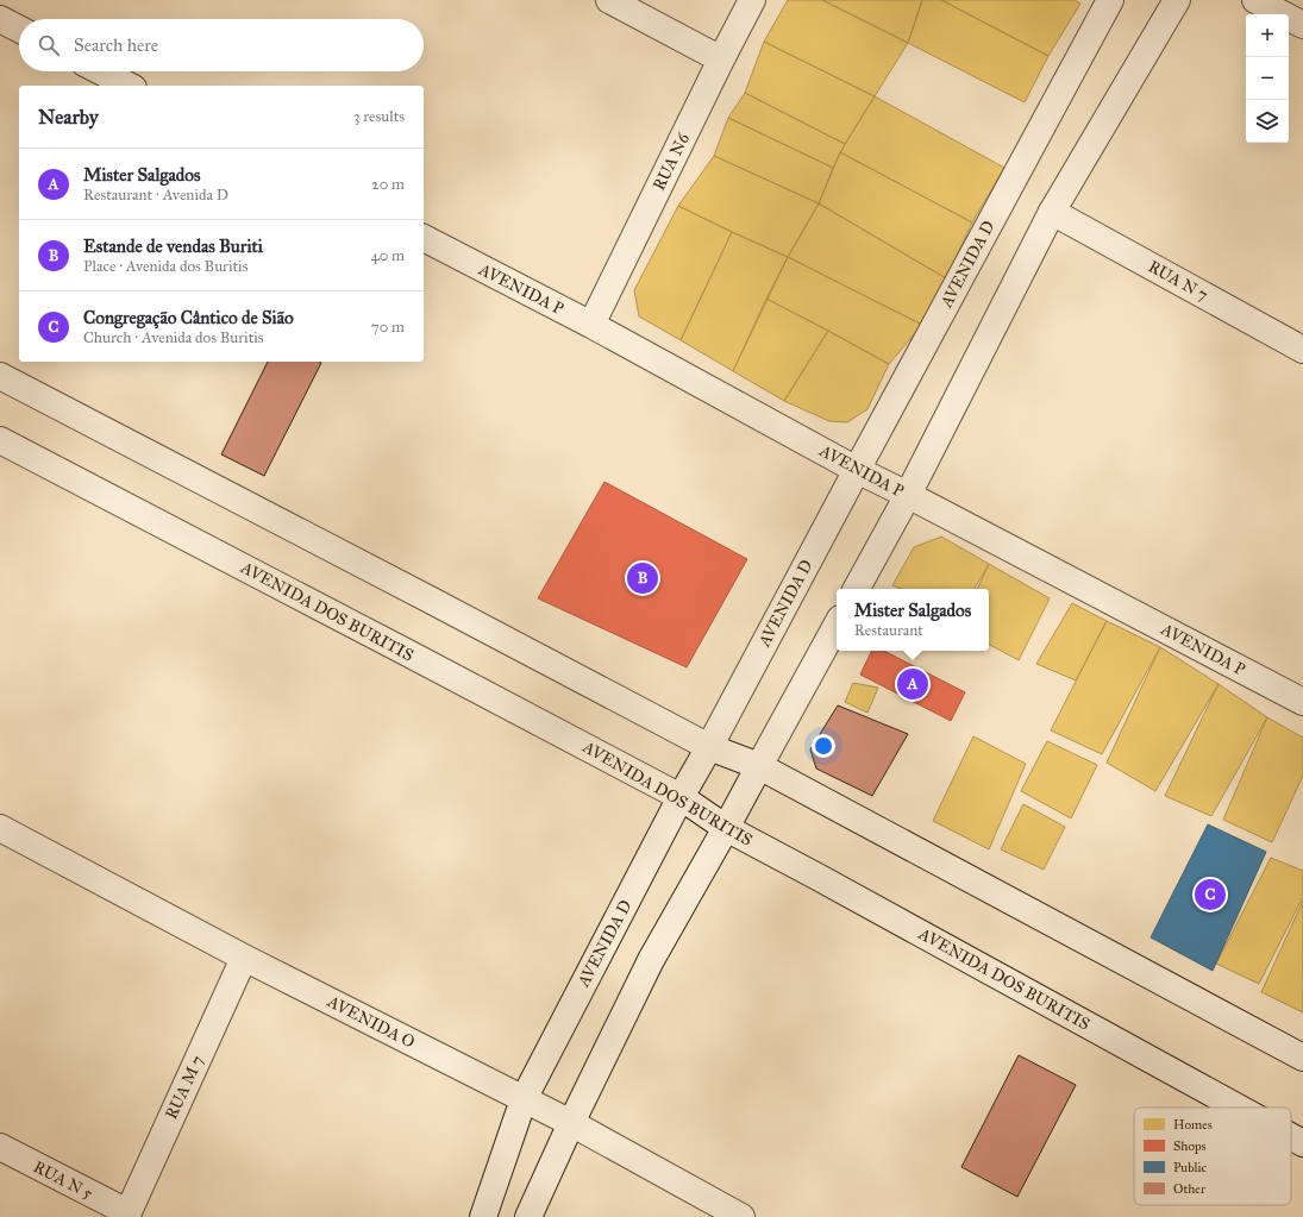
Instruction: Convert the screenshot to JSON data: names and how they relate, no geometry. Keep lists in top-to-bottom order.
{
  "streets": {
    "street": [
      "RUA N6",
      "AVENIDA D",
      "RUA N 7",
      "AVENIDA P",
      "AVENIDA DOS BURITIS",
      "AVENIDA O",
      "RUA M 7",
      "RUA N 5"
    ]
  },
  "crossings": [
    ["RUA N6", "AVENIDA P"],
    ["AVENIDA D", "AVENIDA P"],
    ["AVENIDA D", "AVENIDA DOS BURITIS"],
    ["AVENIDA D", "AVENIDA O"],
    ["AVENIDA O", "RUA M 7"],
    ["RUA M 7", "RUA N 5"]
  ],
  "legend": [
    "Homes",
    "Shops",
    "Public",
    "Other"
  ],
  "page": {
    "map_buttons": ["+", "−"],
    "search": "Search here",
    "heading": ["Nearby", "3 results"],
    "list": [
      {
        "mark": "A",
        "name": "Mister Salgados",
        "note": "Restaurant · Avenida D",
        "value": "20 m"
      },
      {
        "mark": "B",
        "name": "Estande de vendas Buriti",
        "note": "Place · Avenida dos Buritis",
        "value": "40 m"
      },
      {
        "mark": "C",
        "name": "Congregação Cântico de Sião",
        "note": "Church · Avenida dos Buritis",
        "value": "70 m"
      }
    ],
    "pins": ["B", "A", "C"],
    "popup": ["Mister Salgados", "Restaurant"]
  }
}
